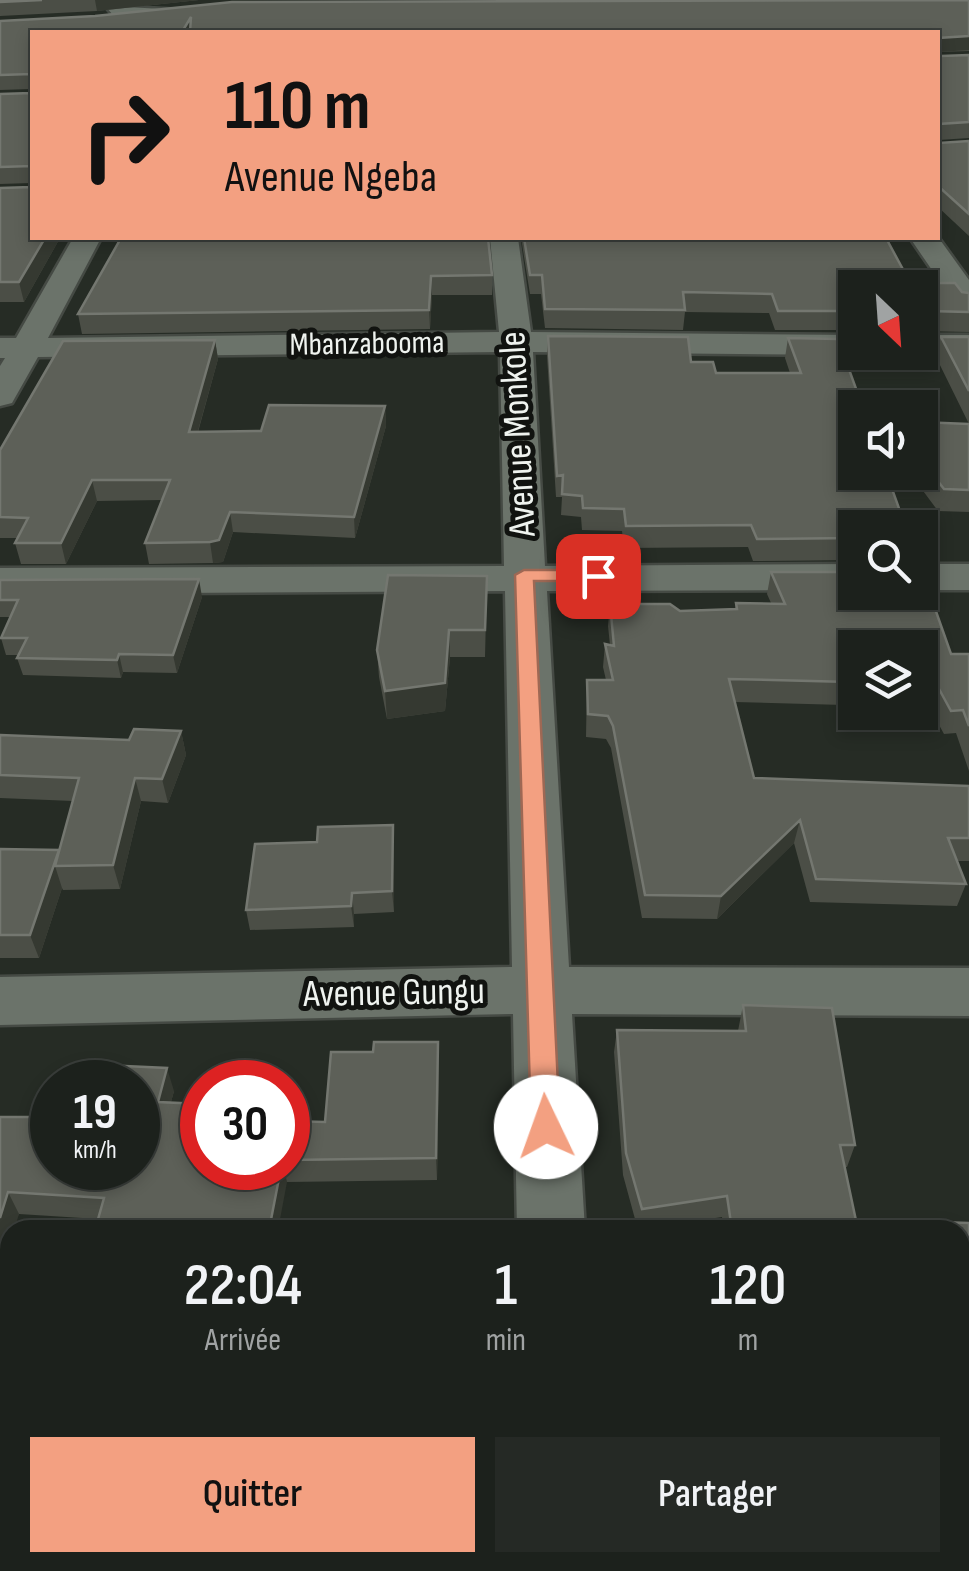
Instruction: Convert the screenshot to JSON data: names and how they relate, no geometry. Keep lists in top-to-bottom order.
{
  "streets": {
    "street": ["Mbanzabooma", "Avenue Monkole", "Avenue Gungu"]
  },
  "crossings": [
    ["Mbanzabooma", "Avenue Monkole"],
    ["Avenue Monkole", "Avenue Gungu"]
  ],
  "north": "bottom right",
  "page": {
    "turn": ["110 m", "Avenue Ngeba"],
    "speed": "19 km/h",
    "limit": "30",
    "eta": [
      "22:04",
      "Arrivée",
      "1",
      "min",
      "120",
      "m"
    ],
    "buttons": ["Quitter", "Partager"]
  }
}
